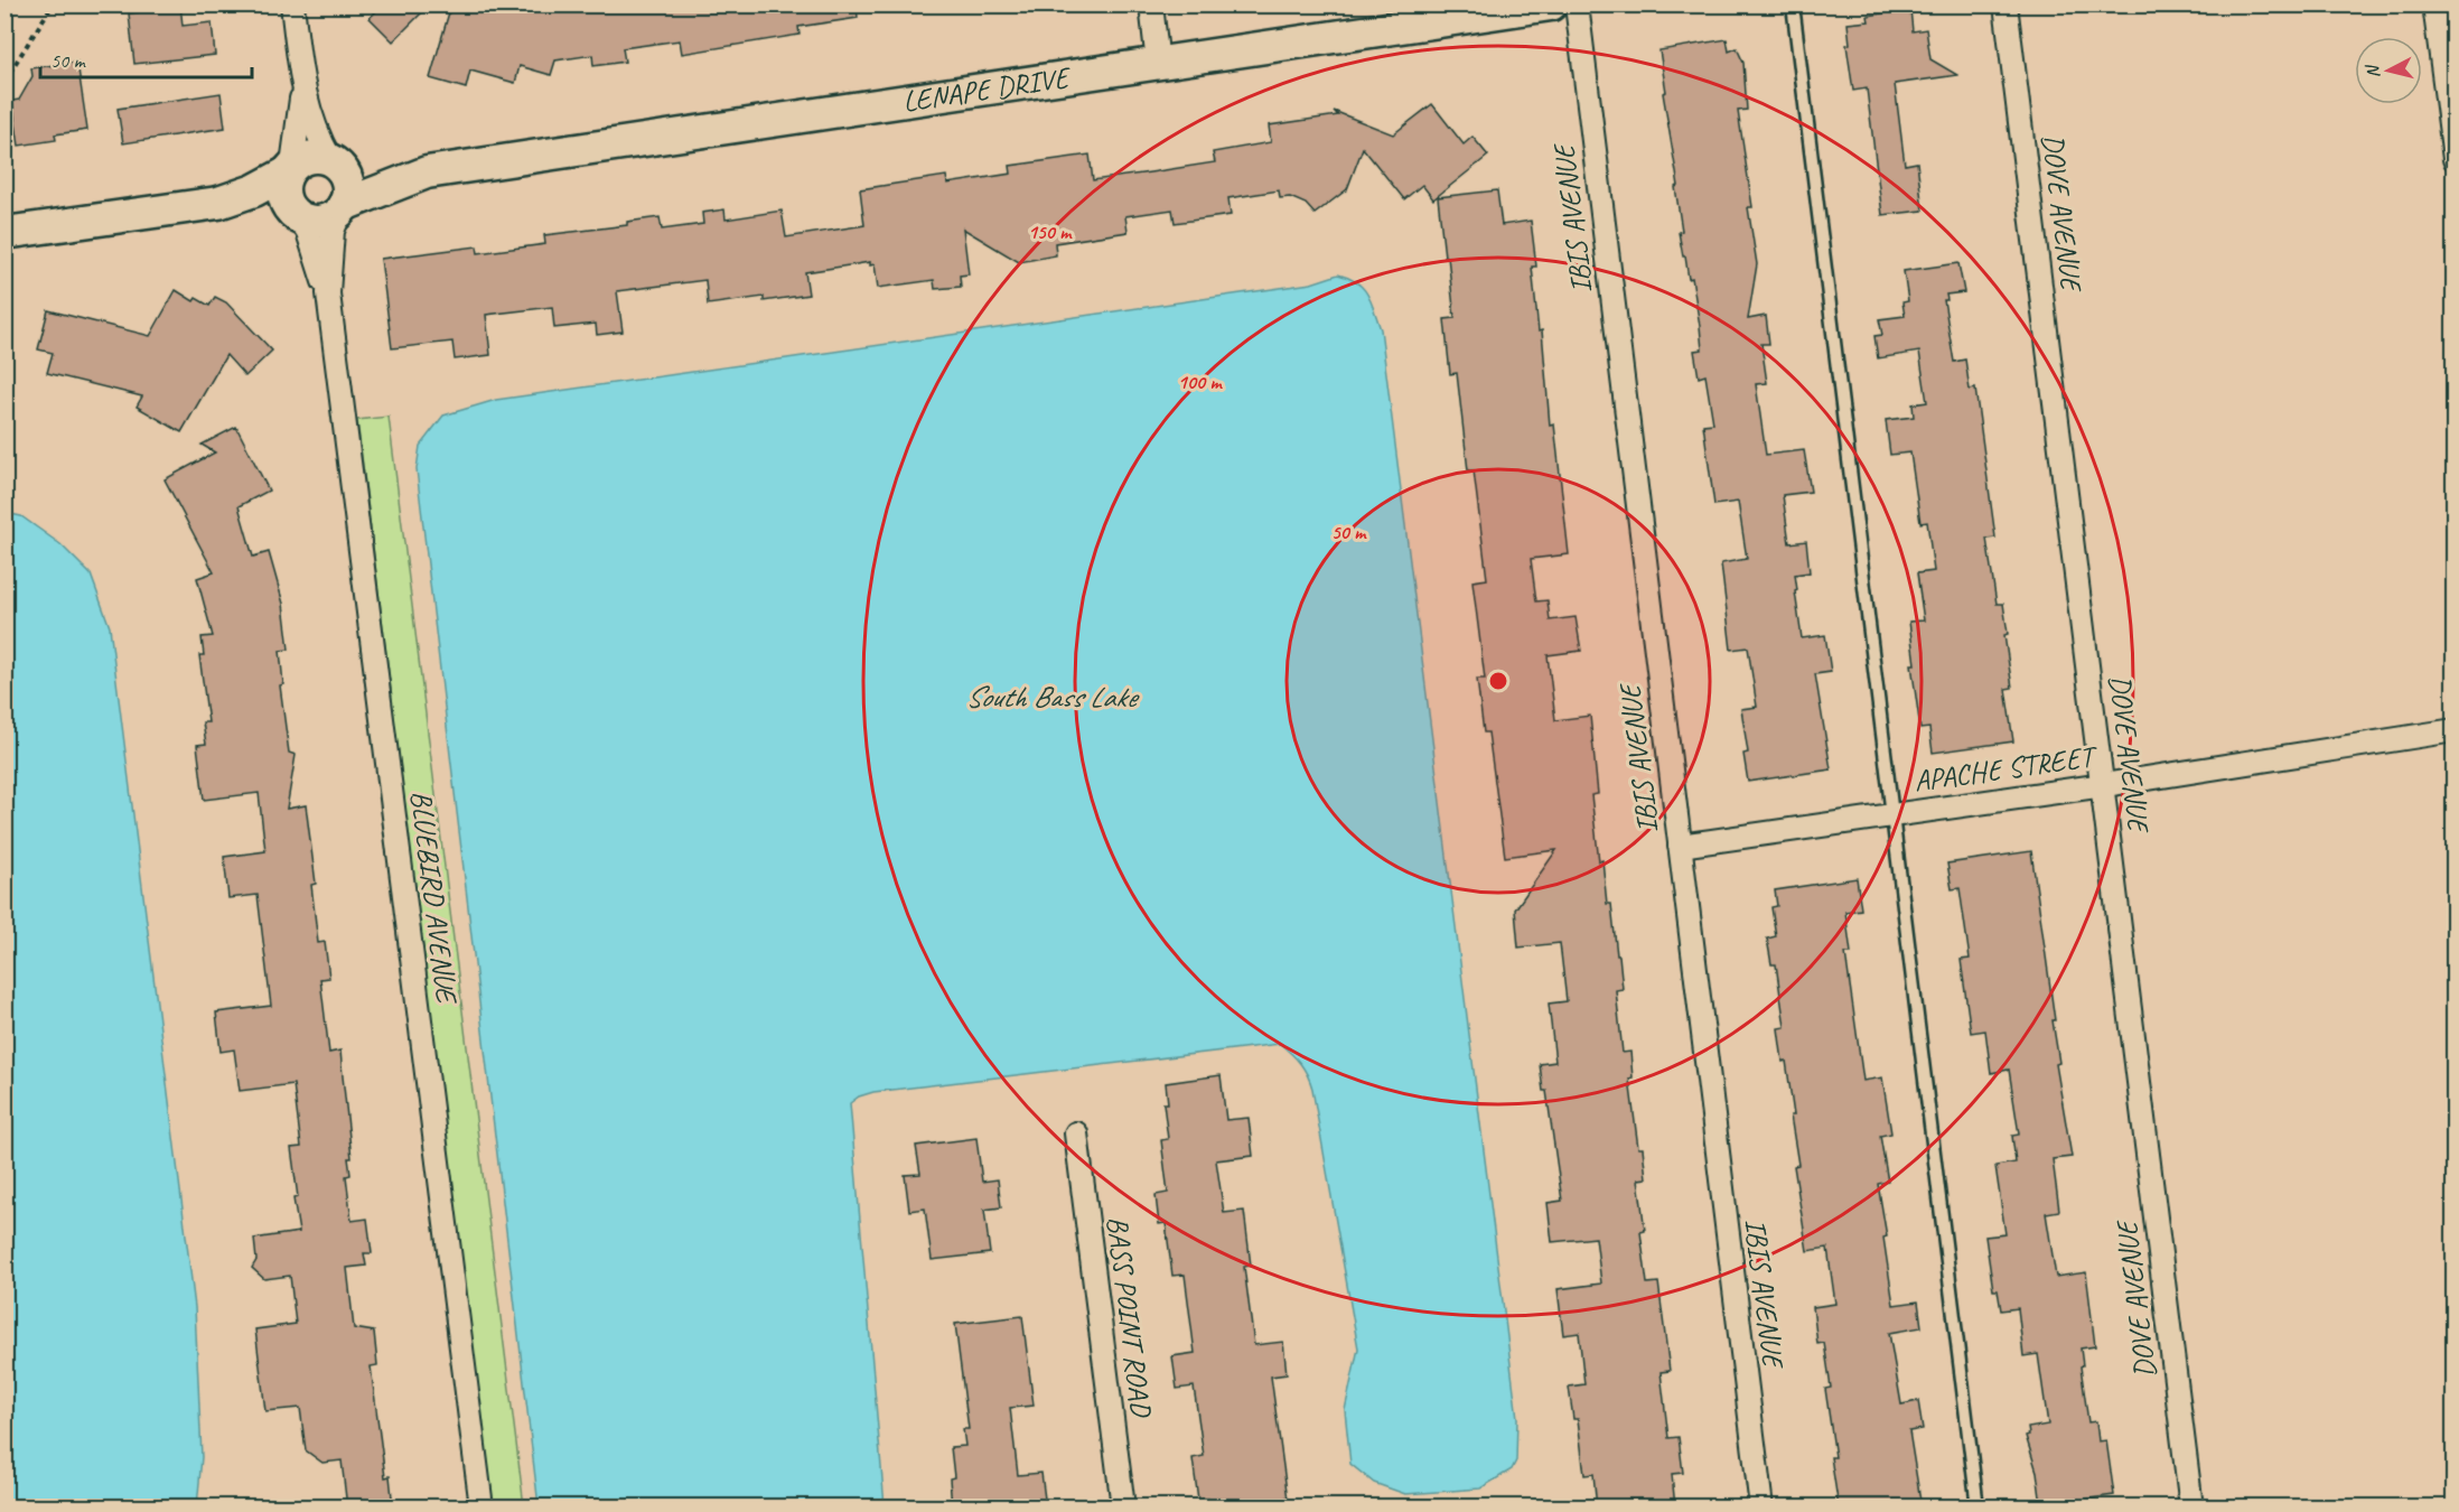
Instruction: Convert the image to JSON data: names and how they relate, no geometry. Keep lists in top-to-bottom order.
{
  "streets": {
    "street": [
      "LENAPE DRIVE",
      "DOVE AVENUE",
      "IBIS AVENUE",
      "APACHE STREET",
      "BLUEBIRD AVENUE",
      "BASS POINT ROAD"
    ]
  },
  "crossings": [
    ["LENAPE DRIVE", "BLUEBIRD AVENUE"],
    ["DOVE AVENUE", "APACHE STREET"],
    ["IBIS AVENUE", "APACHE STREET"]
  ],
  "water": ["South Bass Lake"],
  "scale_bar": "50 m",
  "north": "left",
  "rings": ["150 m", "100 m", "50 m"]
}
